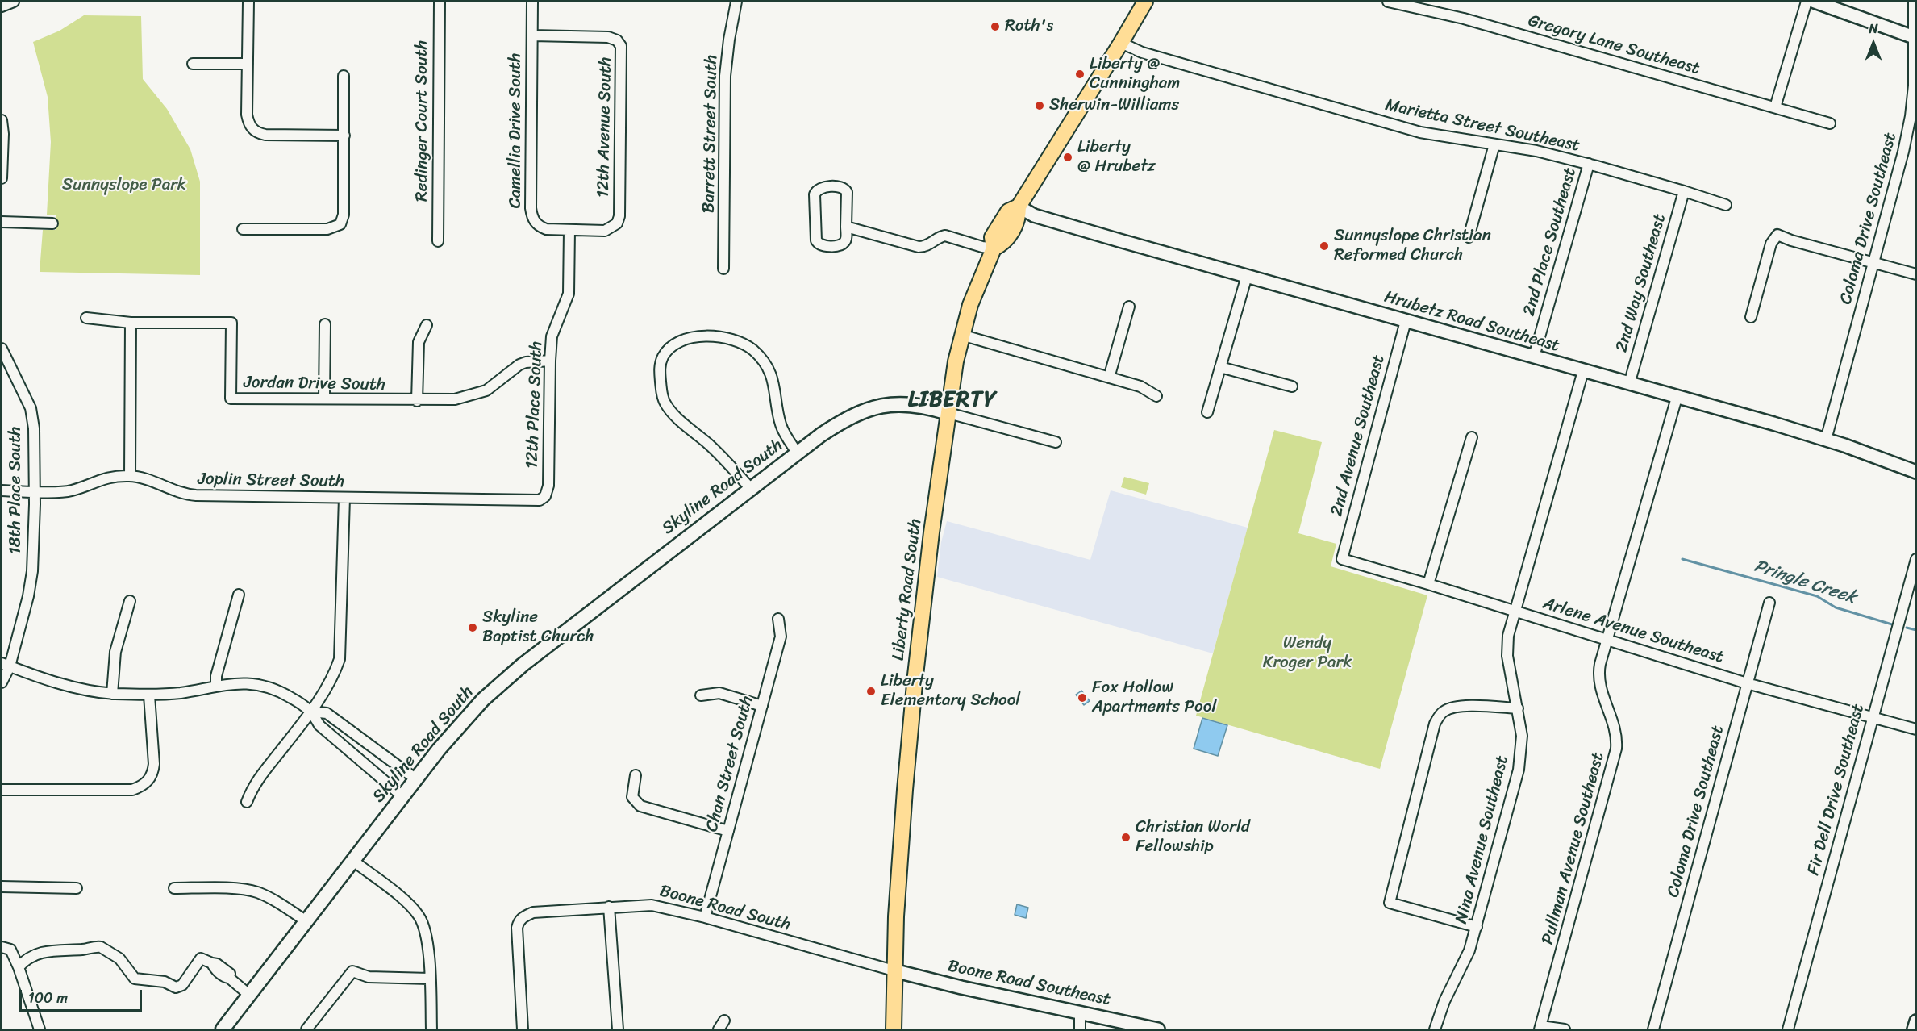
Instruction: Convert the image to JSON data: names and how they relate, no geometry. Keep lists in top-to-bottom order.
{
  "streets": {
    "main road": ["Skyline Road South", "Liberty Road South"],
    "street": [
      "Gregory Lane Southeast",
      "Redinger Court South",
      "Marietta Street Southeast",
      "12th Avenue South",
      "Camellia Drive South",
      "Barrett Street South",
      "Coloma Drive Southeast",
      "2nd Place Southeast",
      "2nd Way Southeast",
      "Hrubetz Road Southeast",
      "Jordan Drive South",
      "12th Place South",
      "2nd Avenue Southeast",
      "Joplin Street South",
      "18th Place South",
      "Arlene Avenue Southeast",
      "Chan Street South",
      "Fir Dell Drive Southeast",
      "Nina Avenue Southeast",
      "Pullman Avenue Southeast",
      "Boone Road South",
      "Boone Road Southeast"
    ]
  },
  "crossings": [
    ["Marietta Street Southeast", "2nd Place Southeast"],
    ["Marietta Street Southeast", "2nd Way Southeast"],
    ["Marietta Street Southeast", "Liberty Road South"],
    ["12th Avenue South", "Camellia Drive South"],
    ["12th Avenue South", "12th Place South"],
    ["Camellia Drive South", "12th Place South"],
    ["Coloma Drive Southeast", "Hrubetz Road Southeast"],
    ["Coloma Drive Southeast", "Arlene Avenue Southeast"],
    ["2nd Place Southeast", "Hrubetz Road Southeast"],
    ["2nd Way Southeast", "Hrubetz Road Southeast"],
    ["Hrubetz Road Southeast", "2nd Avenue Southeast"],
    ["Hrubetz Road Southeast", "Liberty Road South"],
    ["Hrubetz Road Southeast", "Nina Avenue Southeast"],
    ["Hrubetz Road Southeast", "Pullman Avenue Southeast"],
    ["Jordan Drive South", "12th Place South"],
    ["12th Place South", "Joplin Street South"],
    ["2nd Avenue Southeast", "Arlene Avenue Southeast"],
    ["Joplin Street South", "18th Place South"],
    ["Skyline Road South", "Liberty Road South"],
    ["Liberty Road South", "Boone Road South"],
    ["Liberty Road South", "Boone Road Southeast"],
    ["Arlene Avenue Southeast", "Fir Dell Drive Southeast"],
    ["Arlene Avenue Southeast", "Nina Avenue Southeast"],
    ["Arlene Avenue Southeast", "Pullman Avenue Southeast"],
    ["Chan Street South", "Boone Road South"],
    ["Boone Road South", "Boone Road Southeast"]
  ],
  "districts": ["LIBERTY"],
  "water": ["Pringle Creek"],
  "parks": ["Sunnyslope Park", "Wendy Kroger Park"],
  "places": [
    "Roth's",
    "Liberty @ Cunningham",
    "Sherwin-Williams",
    "Liberty @ Hrubetz",
    "Sunnyslope Christian Reformed Church",
    "Skyline Baptist Church",
    "Liberty Elementary School",
    "Fox Hollow Apartments Pool",
    "Christian World Fellowship"
  ],
  "scale_bar": "100 m",
  "north": "top"
}
